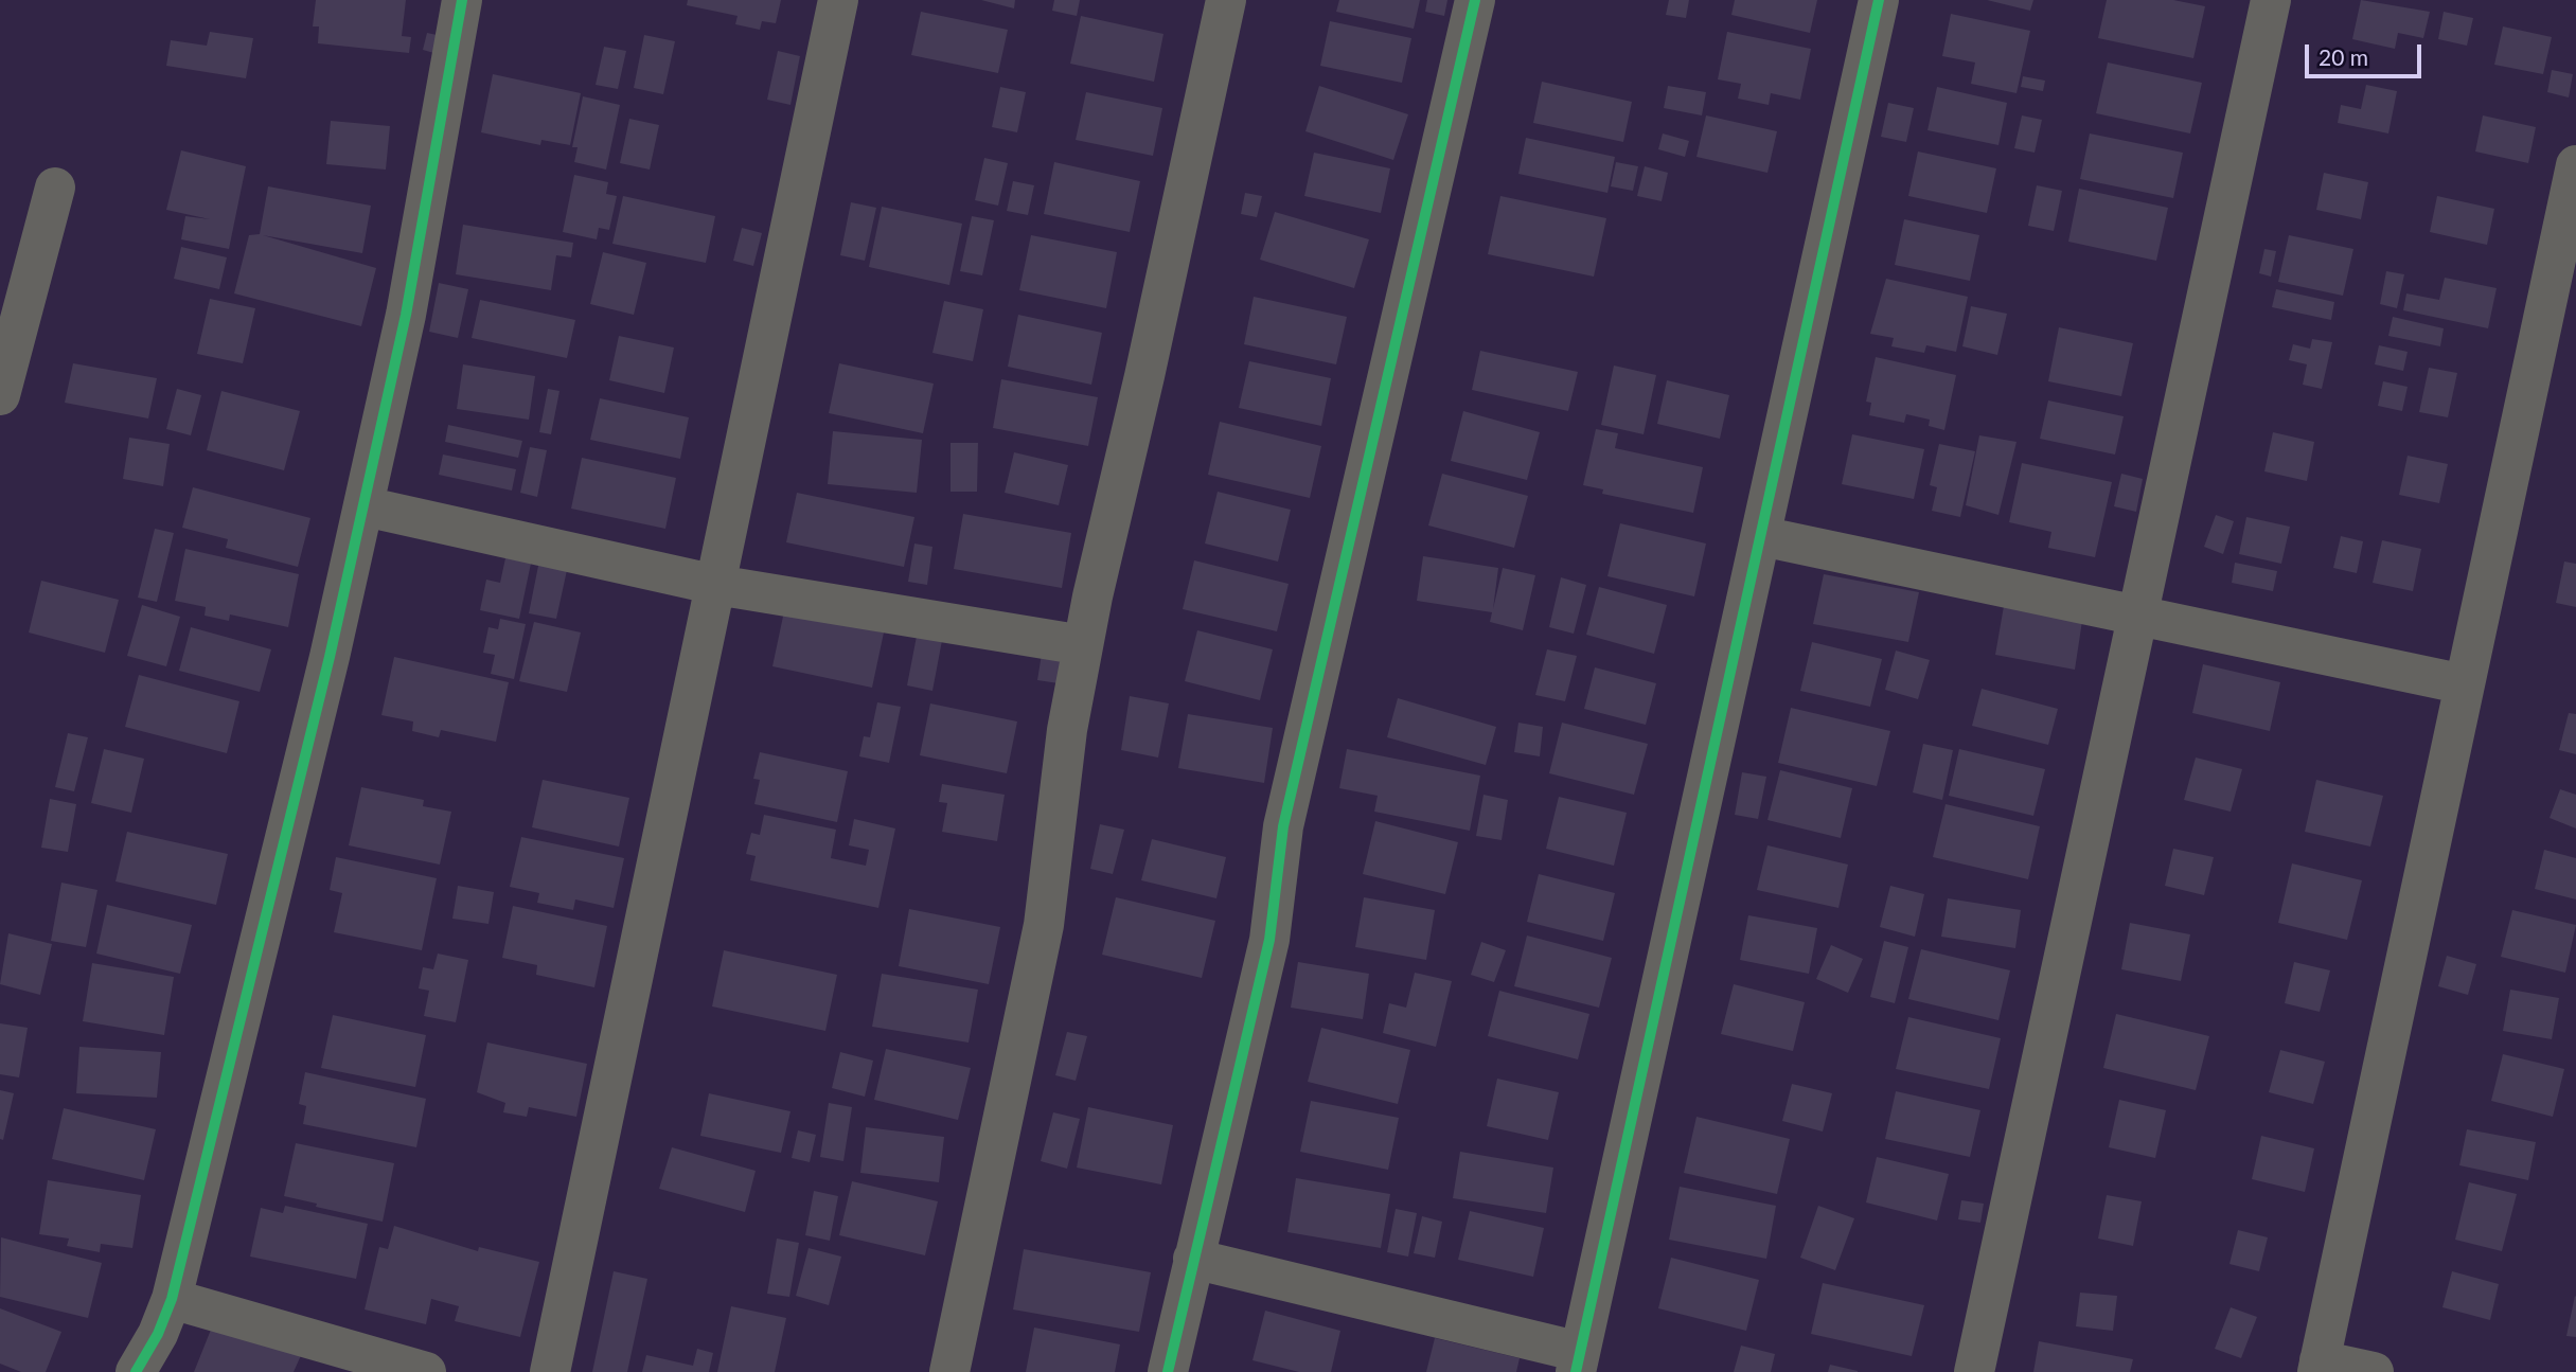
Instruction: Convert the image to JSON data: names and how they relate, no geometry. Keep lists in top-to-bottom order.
{
  "scale_bar": "20 m"
}
